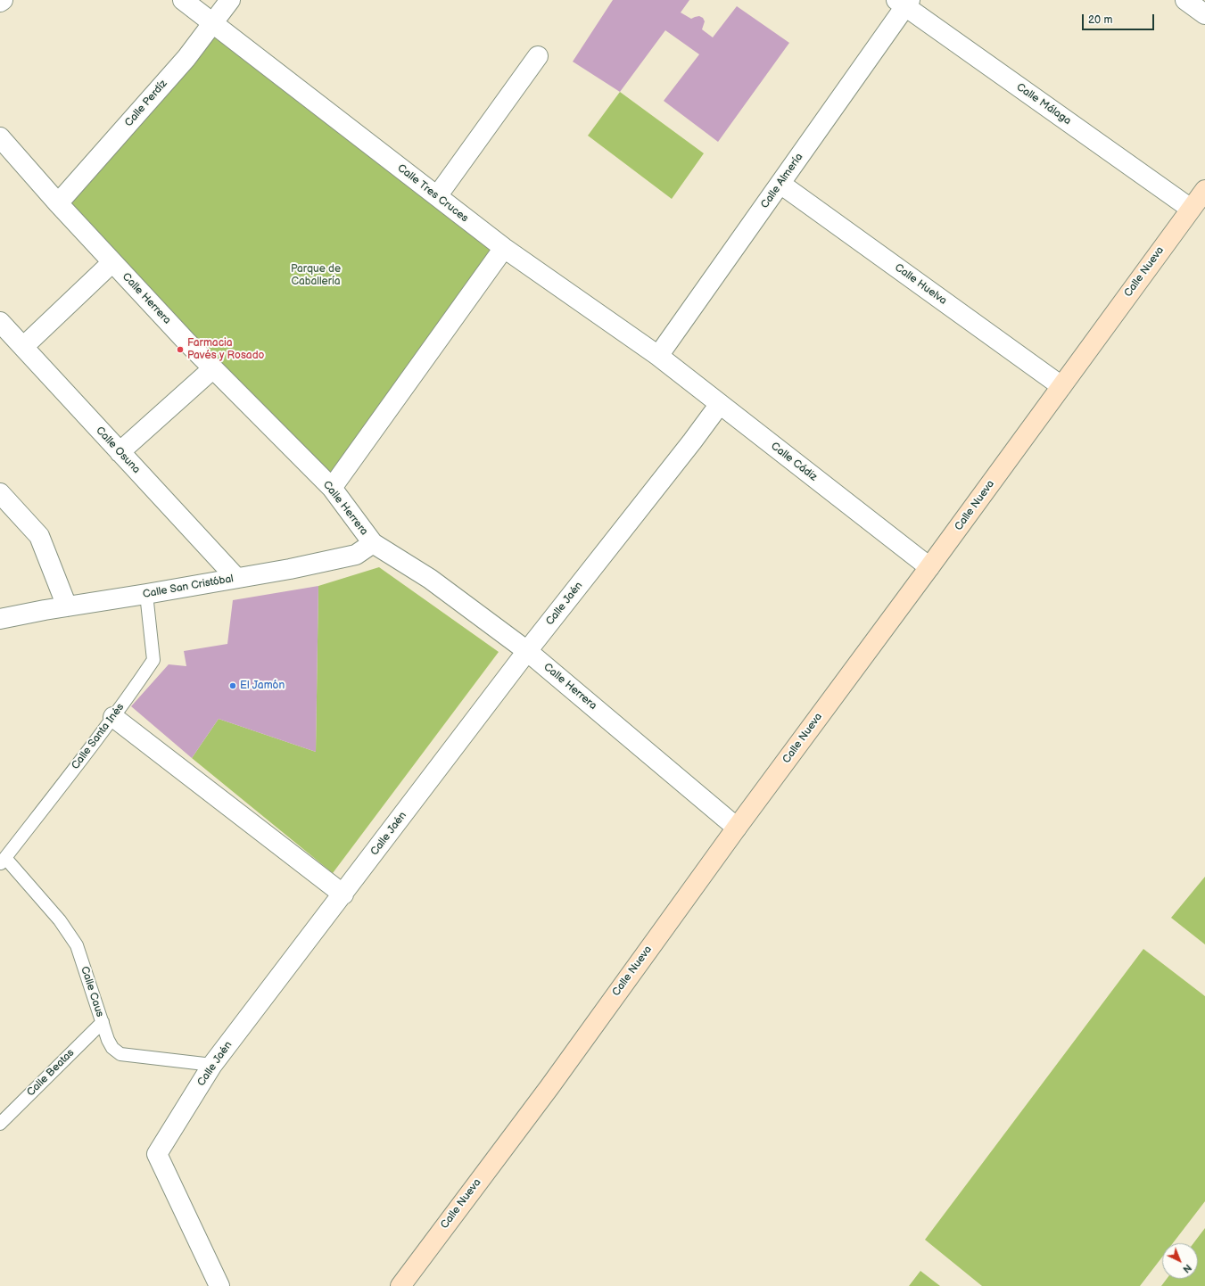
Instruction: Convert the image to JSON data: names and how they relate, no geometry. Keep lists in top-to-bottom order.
{
  "streets": {
    "street": [
      "Calle Perdíz",
      "Calle Málaga",
      "Calle Almería",
      "Calle Tres Cruces",
      "Calle Nueva",
      "Calle Huelva",
      "Calle Herrera",
      "Calle Osuna",
      "Calle Cádiz",
      "Calle San Cristóbal",
      "Calle Jaén"
    ],
    "lane": ["Calle Santa Inés", "Calle Caus", "Calle Beatas"]
  },
  "crossings": [
    ["Calle Perdíz", "Calle Tres Cruces"],
    ["Calle Perdíz", "Calle Herrera"],
    ["Calle Málaga", "Calle Almería"],
    ["Calle Málaga", "Calle Nueva"],
    ["Calle Almería", "Calle Tres Cruces"],
    ["Calle Almería", "Calle Huelva"],
    ["Calle Almería", "Calle Cádiz"],
    ["Calle Tres Cruces", "Calle Cádiz"],
    ["Calle Nueva", "Calle Huelva"],
    ["Calle Nueva", "Calle Herrera"],
    ["Calle Nueva", "Calle Cádiz"],
    ["Calle Herrera", "Calle San Cristóbal"],
    ["Calle Herrera", "Calle Jaén"],
    ["Calle Osuna", "Calle San Cristóbal"],
    ["Calle Cádiz", "Calle Jaén"],
    ["Calle San Cristóbal", "Calle Santa Inés"],
    ["Calle Jaén", "Calle Caus"],
    ["Calle Santa Inés", "Calle Caus"],
    ["Calle Caus", "Calle Beatas"]
  ],
  "parks": ["Parque de Caballería"],
  "places": ["Farmacia Pavés y Rosado", "El Jamón"],
  "scale_bar": "20 m",
  "north": "bottom right"
}
